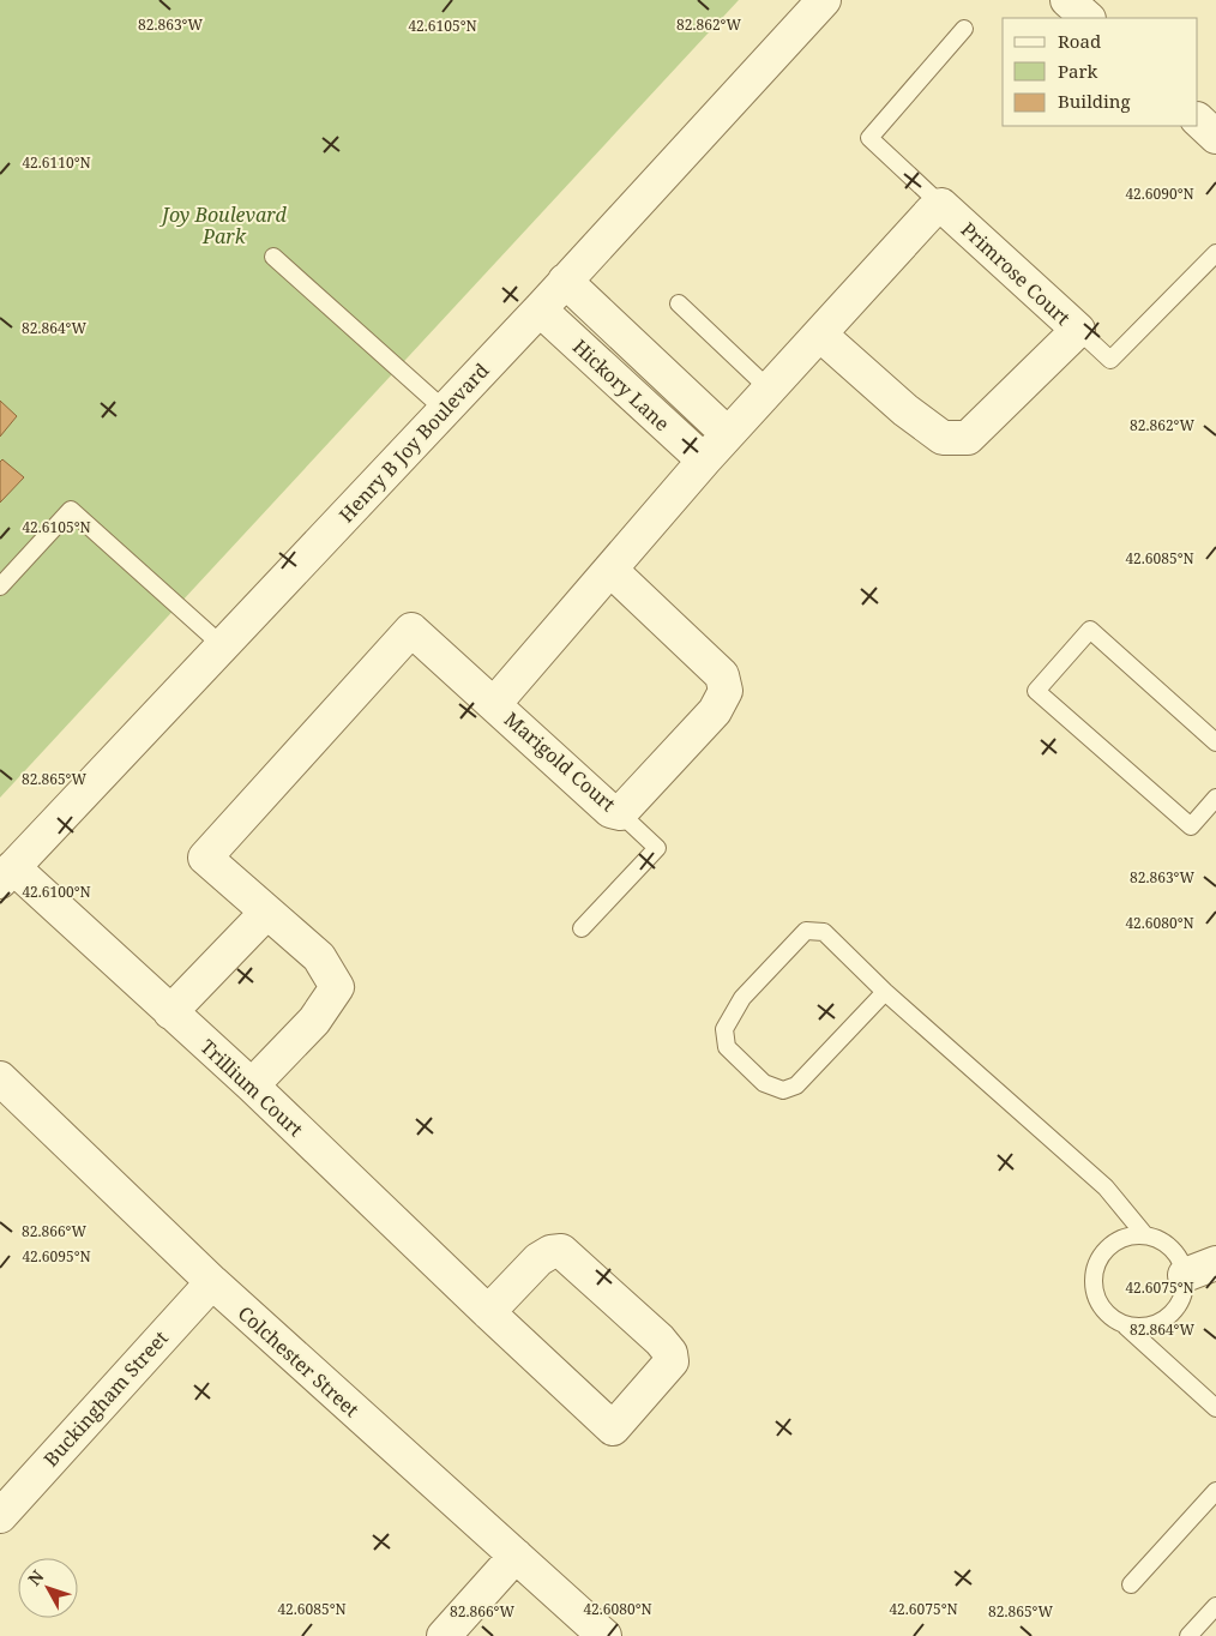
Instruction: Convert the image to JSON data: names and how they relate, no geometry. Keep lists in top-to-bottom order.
{
  "streets": {
    "street": [
      "Primrose Court",
      "Hickory Lane",
      "Henry B Joy Boulevard",
      "Marigold Court",
      "Trillium Court",
      "Colchester Street",
      "Buckingham Street"
    ]
  },
  "crossings": [
    ["Hickory Lane", "Henry B Joy Boulevard"],
    ["Hickory Lane", "Marigold Court"],
    ["Henry B Joy Boulevard", "Trillium Court"],
    ["Marigold Court", "Trillium Court"],
    ["Colchester Street", "Buckingham Street"]
  ],
  "parks": ["Joy Boulevard Park"],
  "legend": ["Road", "Park", "Building"],
  "north": "top left",
  "coordinates": [
    "82.863°W",
    "82.862°W",
    "42.6105°N",
    "42.6110°N",
    "42.6090°N",
    "82.864°W",
    "42.6085°N",
    "82.865°W",
    "42.6100°N",
    "42.6080°N",
    "82.866°W",
    "42.6095°N",
    "42.6075°N"
  ]
}
